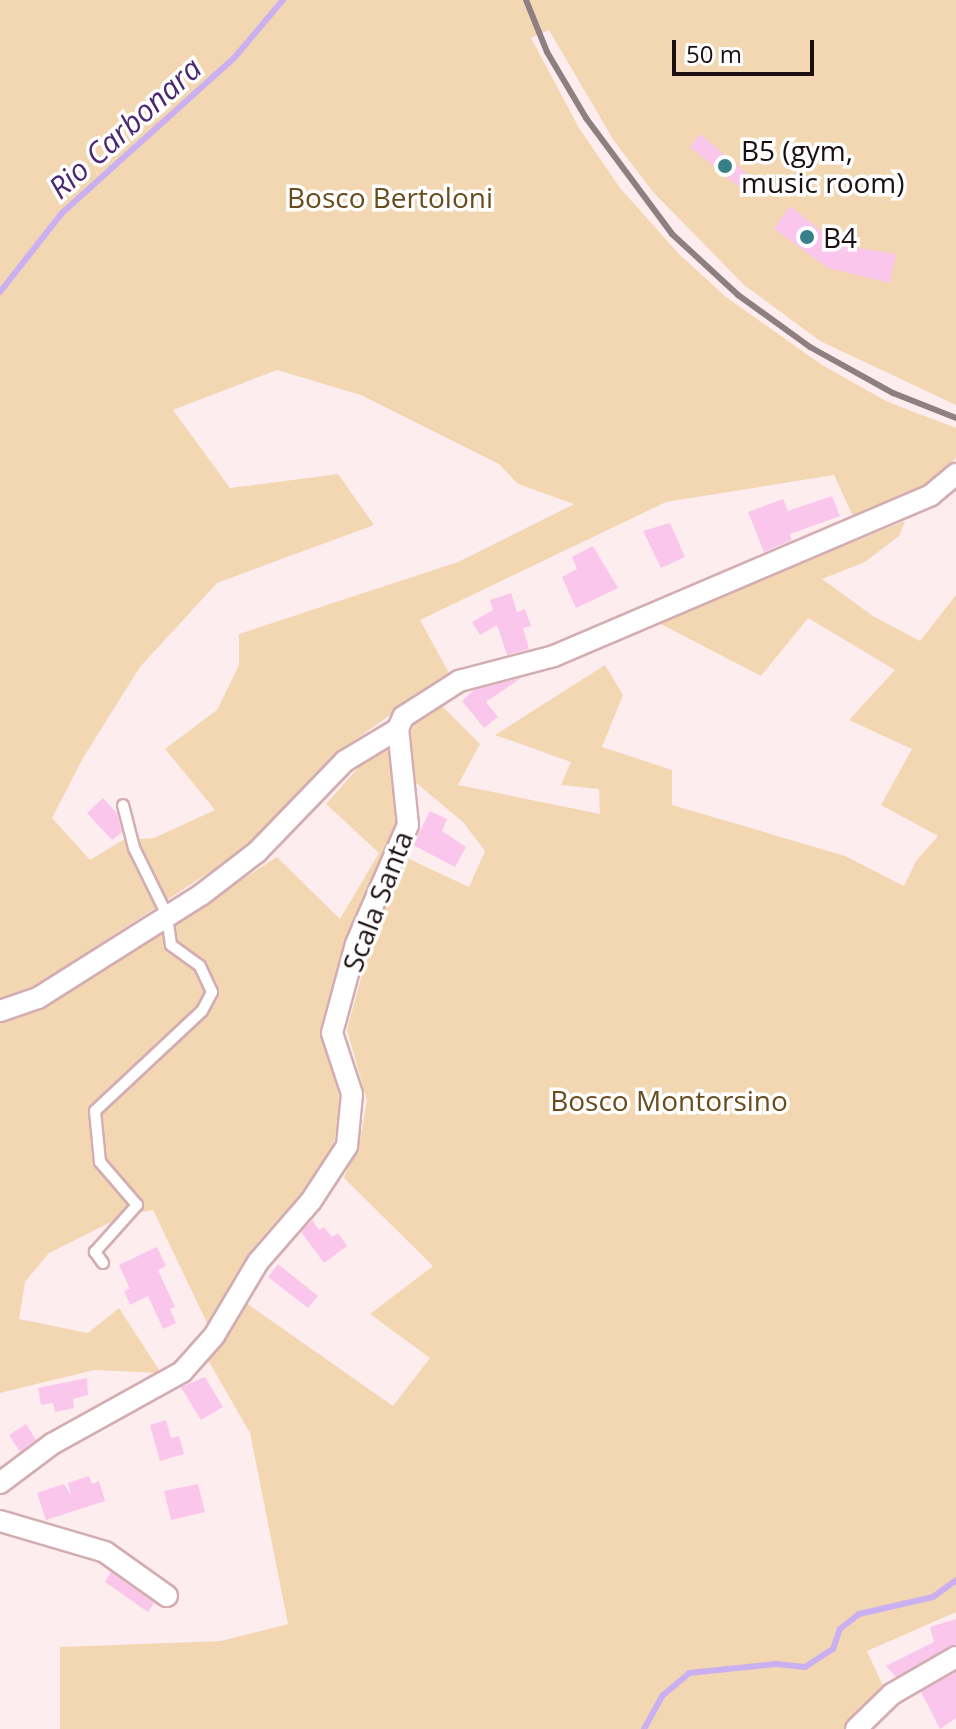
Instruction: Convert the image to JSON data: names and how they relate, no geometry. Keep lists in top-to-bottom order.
{
  "streets": {
    "street": ["Scala Santa"]
  },
  "water": ["Rio Carbonara"],
  "parks": ["Bosco Bertoloni", "Bosco Montorsino"],
  "places": ["B5 (gym, music room)", "B4"],
  "scale_bar": "50 m"
}
